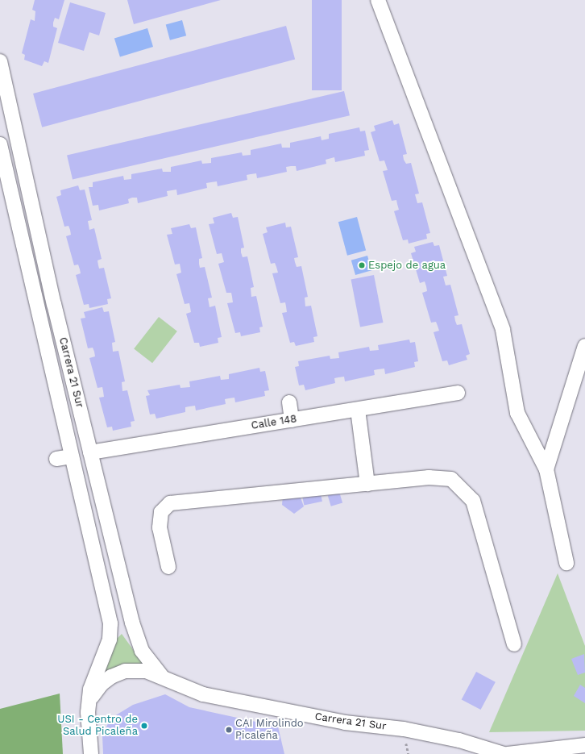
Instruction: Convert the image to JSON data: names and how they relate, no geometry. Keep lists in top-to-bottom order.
{
  "streets": {
    "street": ["Carrera 21 Sur", "Calle 148"]
  },
  "crossings": [
    ["Carrera 21 Sur", "Calle 148"]
  ],
  "places": ["Espejo de agua", "USI - Centro de Salud Picaleña", "CAI Mirolindo Picaleña"]
}
